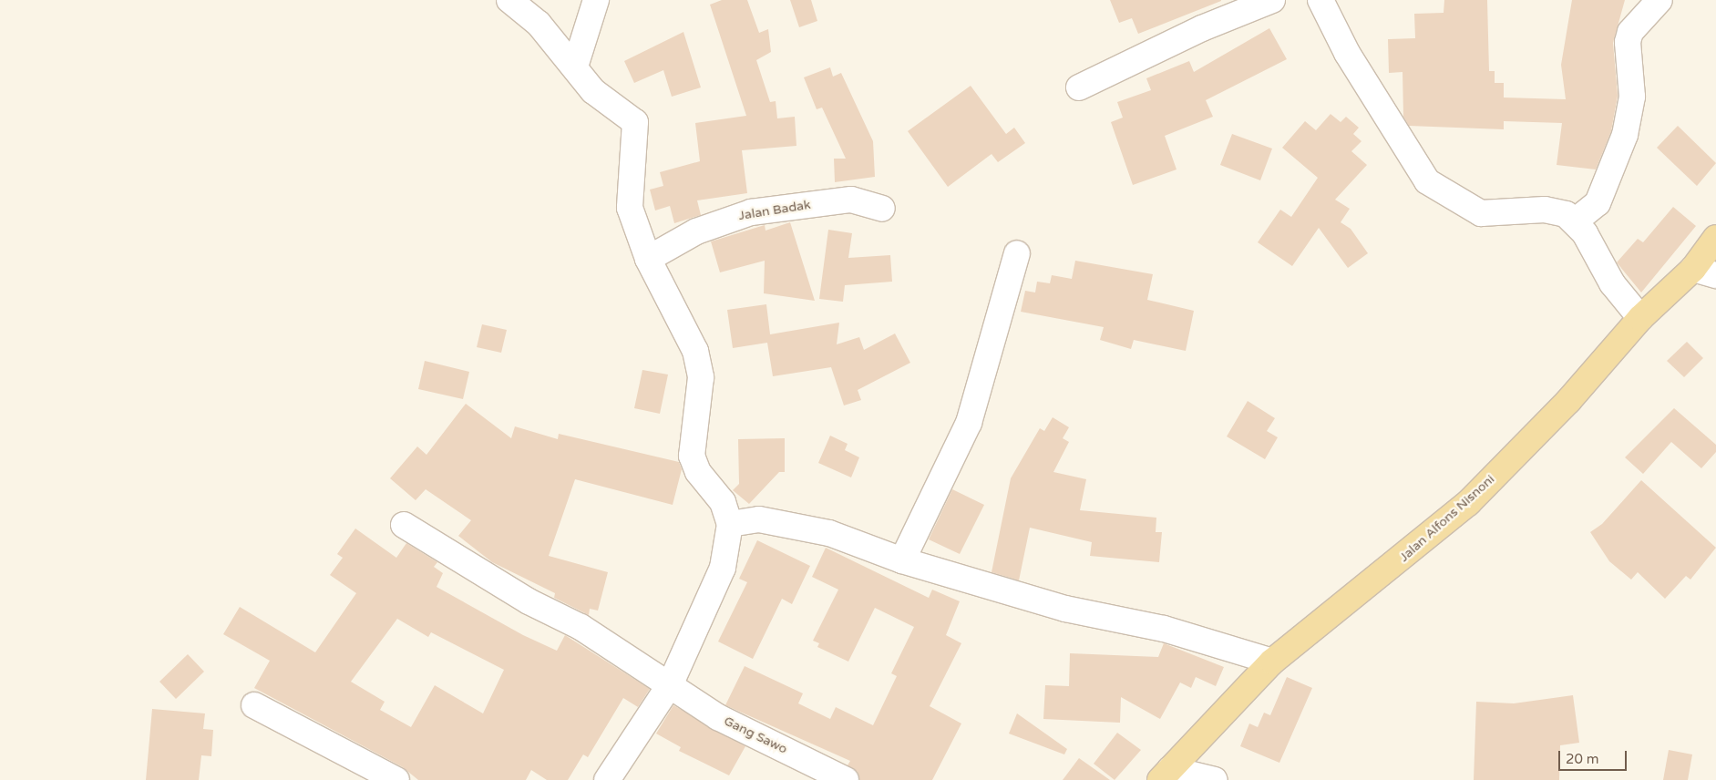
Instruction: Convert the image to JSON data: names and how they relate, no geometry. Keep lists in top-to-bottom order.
{
  "streets": {
    "main road": ["Jalan Alfons Nisnoni"],
    "street": ["Jalan Badak", "Gang Sawo"]
  },
  "scale_bar": "20 m"
}
